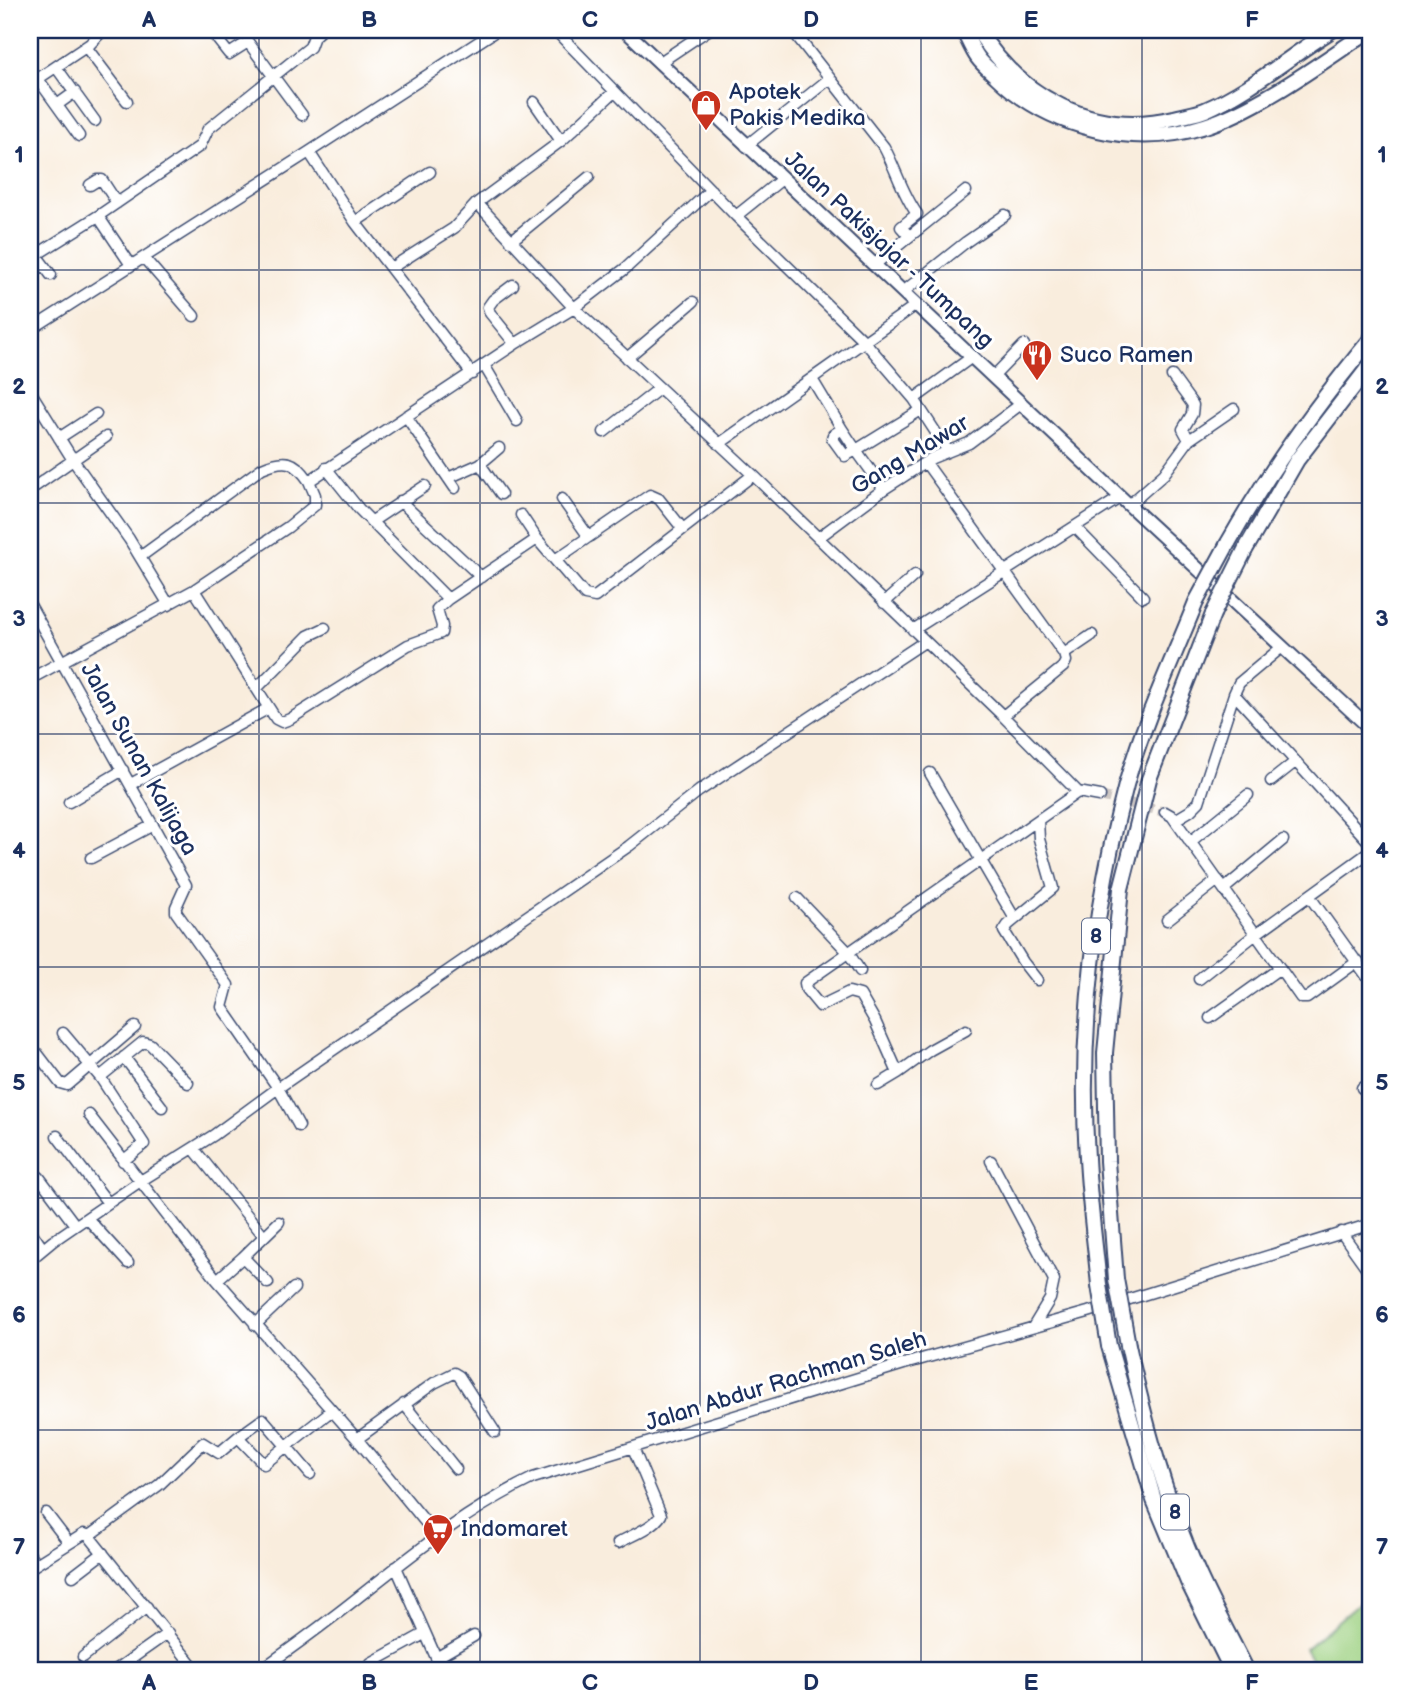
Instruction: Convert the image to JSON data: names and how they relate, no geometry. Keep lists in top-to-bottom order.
{
  "streets": {
    "highway": ["8"],
    "main road": ["Jalan Pakisjajar - Tumpang"],
    "street": ["Gang Mawar", "Jalan Sunan Kalijaga", "Jalan Abdur Rachman Saleh"]
  },
  "crossings": [
    ["Jalan Pakisjajar - Tumpang", "Gang Mawar"]
  ],
  "places": {
    "shop": ["Apotek Pakis Medika"],
    "restaurant": ["Suco Ramen"],
    "supermarket": ["Indomaret"]
  },
  "grid": {
    "columns": [
      "A",
      "B",
      "C",
      "D",
      "E",
      "F"
    ],
    "rows": [
      "1",
      "2",
      "3",
      "4",
      "5",
      "6",
      "7"
    ]
  }
}
